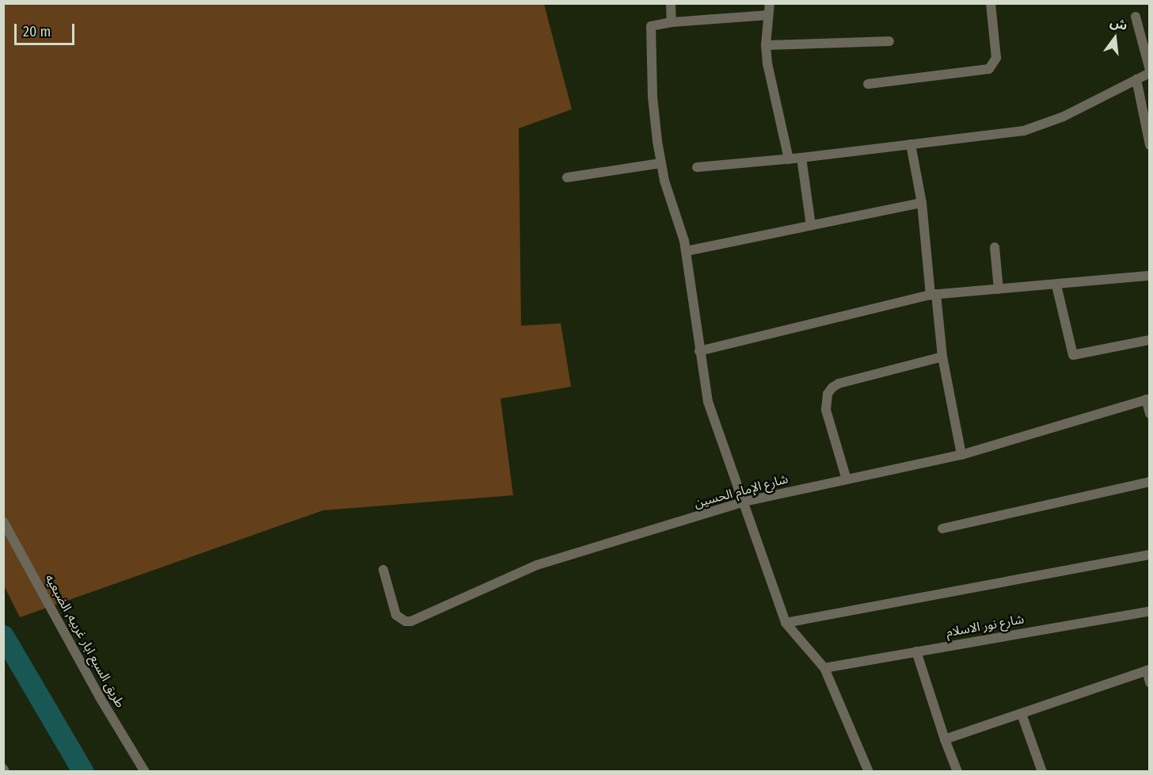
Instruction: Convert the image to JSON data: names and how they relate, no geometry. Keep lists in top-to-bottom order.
{
  "streets": {
    "street": ["شارع الإمام الحسين", "شارع نور الاسلام", "طريق السبع ابار غربيه, الضبعيه"]
  },
  "scale_bar": "20 m",
  "north": "top"
}
